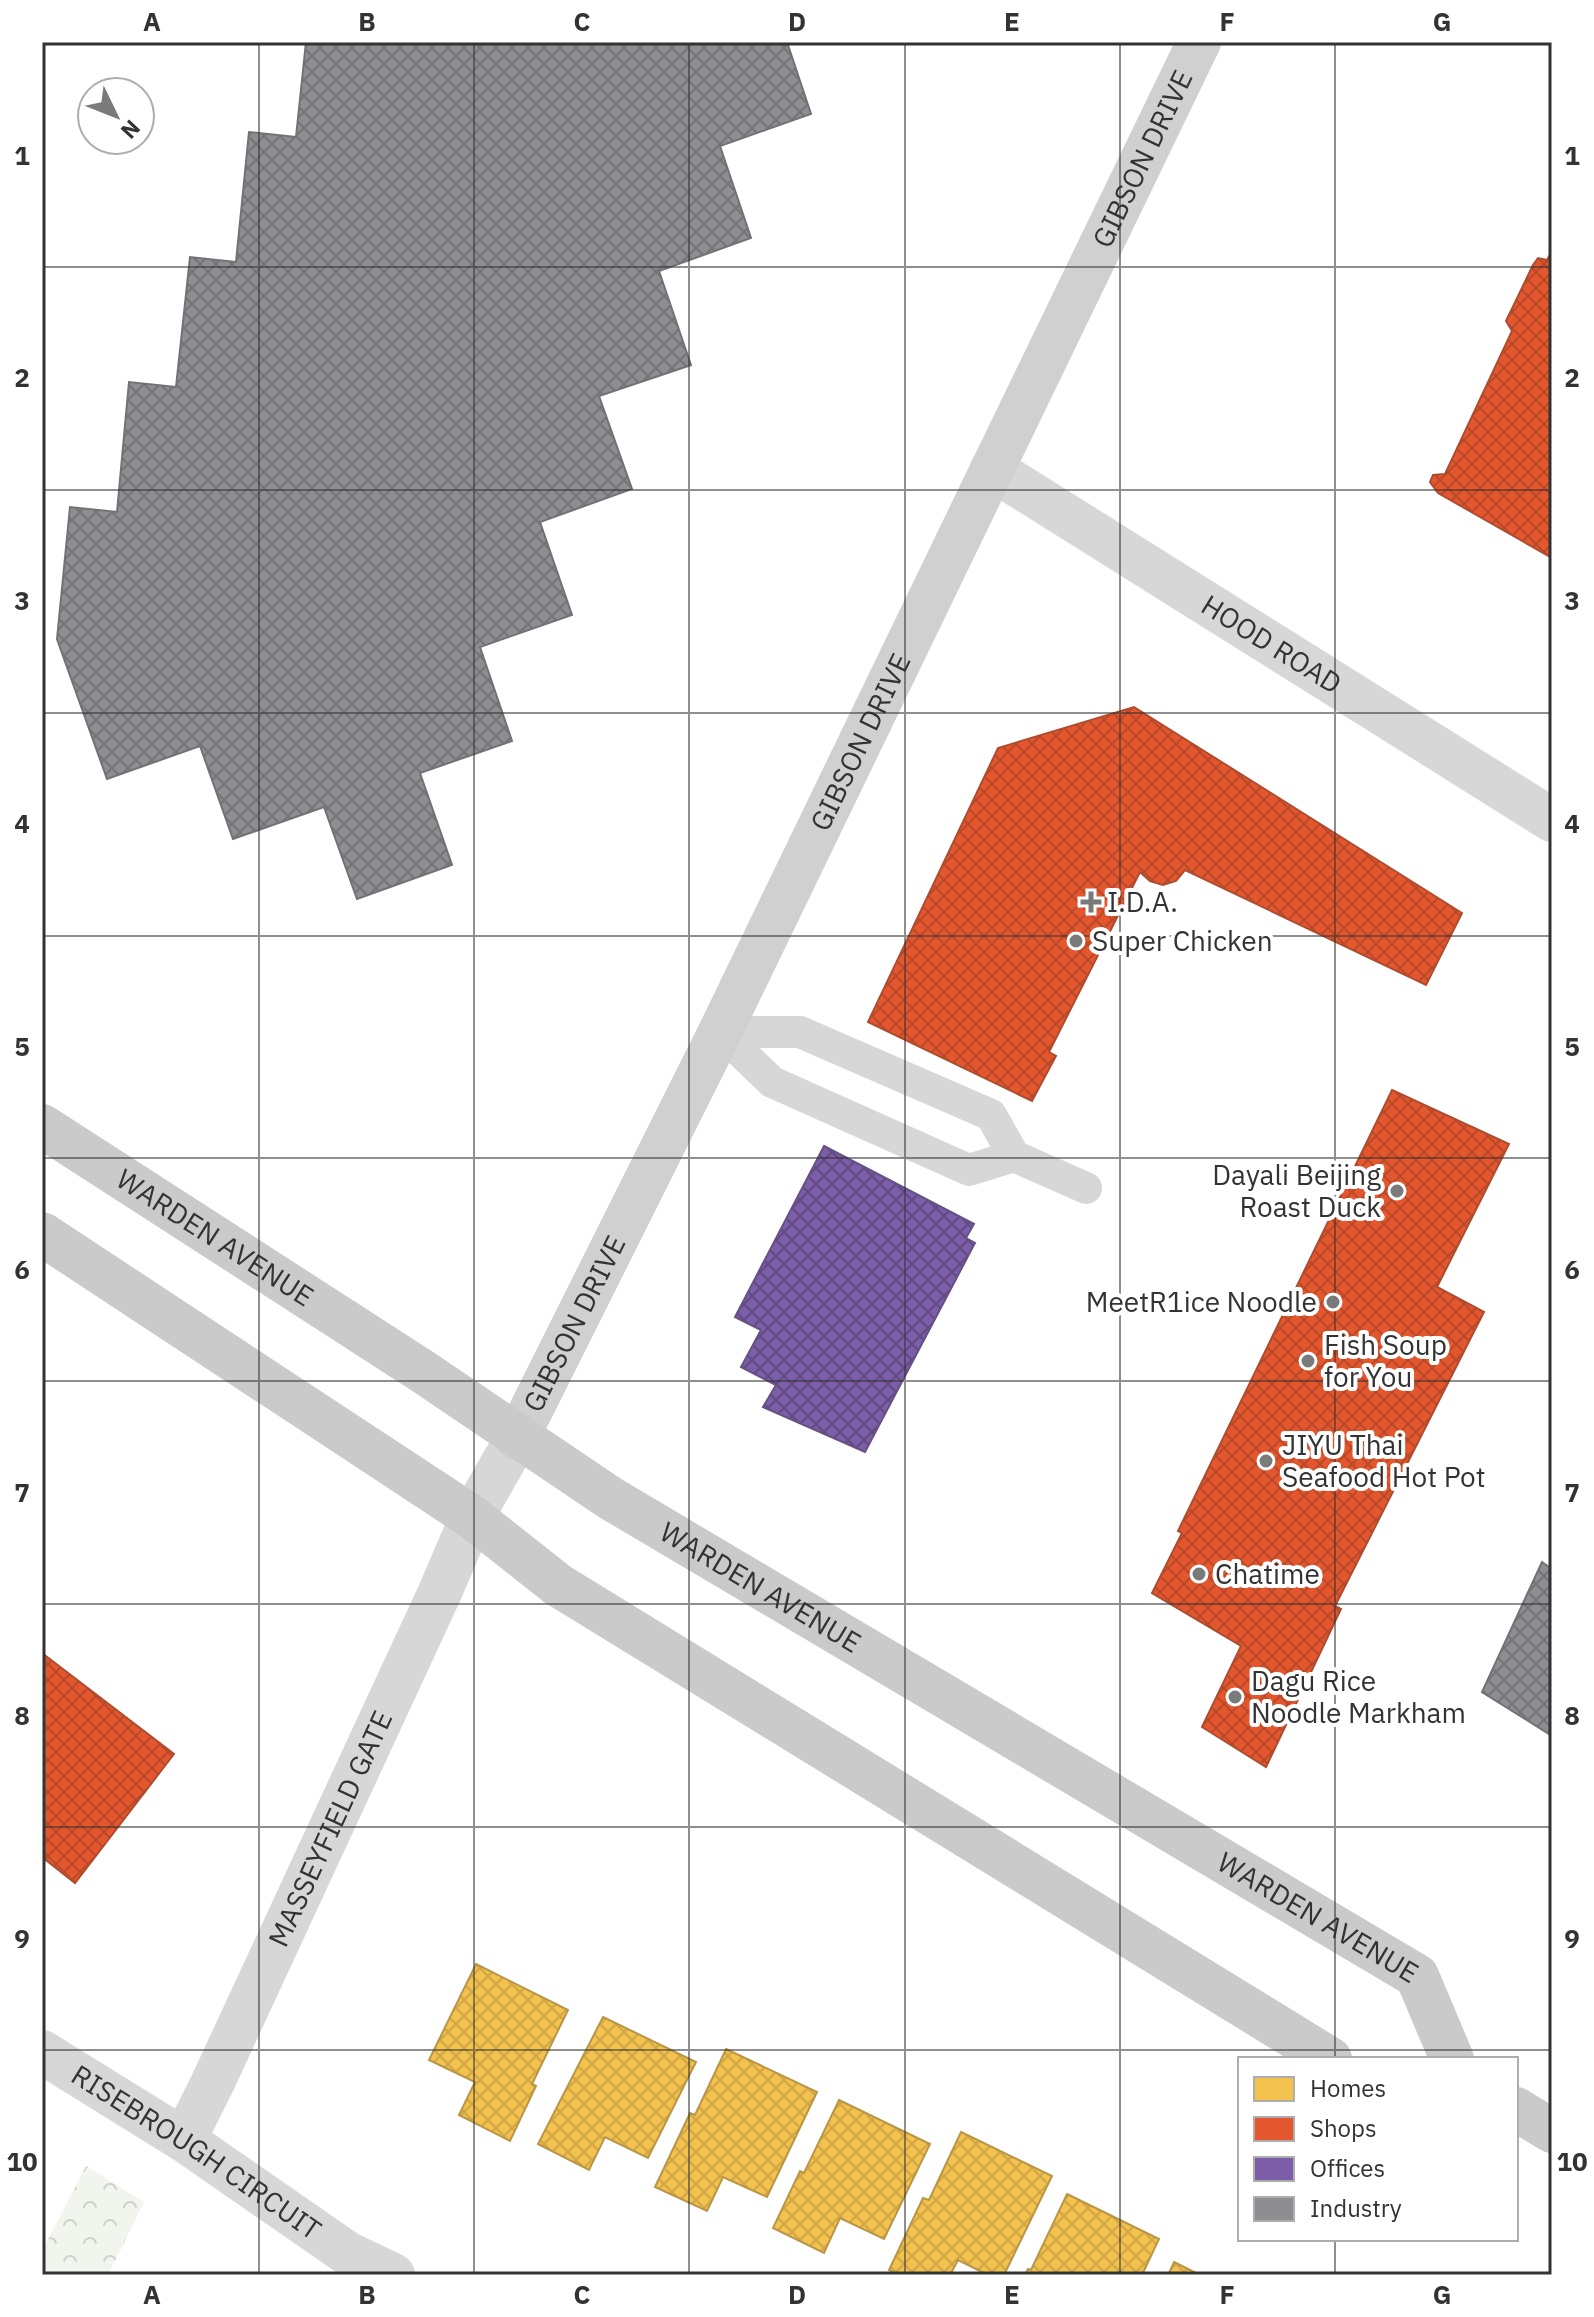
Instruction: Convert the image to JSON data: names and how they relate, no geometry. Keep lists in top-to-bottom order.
{
  "streets": {
    "main road": ["GIBSON DRIVE", "WARDEN AVENUE"],
    "street": ["HOOD ROAD", "MASSEYFIELD GATE", "RISEBROUGH CIRCUIT"]
  },
  "crossings": [
    ["GIBSON DRIVE", "HOOD ROAD"],
    ["GIBSON DRIVE", "WARDEN AVENUE"],
    ["GIBSON DRIVE", "MASSEYFIELD GATE"],
    ["WARDEN AVENUE", "MASSEYFIELD GATE"],
    ["MASSEYFIELD GATE", "RISEBROUGH CIRCUIT"]
  ],
  "places": {
    "health": ["I.D.A."],
    "other": [
      "Super Chicken",
      "Dayali Beijing Roast Duck",
      "MeetR1ice Noodle",
      "Fish Soup for You",
      "JIYU Thai Seafood Hot Pot",
      "Chatime",
      "Dagu Rice Noodle Markham"
    ]
  },
  "legend": [
    "Homes",
    "Shops",
    "Offices",
    "Industry"
  ],
  "north": "bottom right",
  "grid": {
    "columns": [
      "A",
      "B",
      "C",
      "D",
      "E",
      "F",
      "G"
    ],
    "rows": [
      "1",
      "2",
      "3",
      "4",
      "5",
      "6",
      "7",
      "8",
      "9",
      "10"
    ]
  }
}
